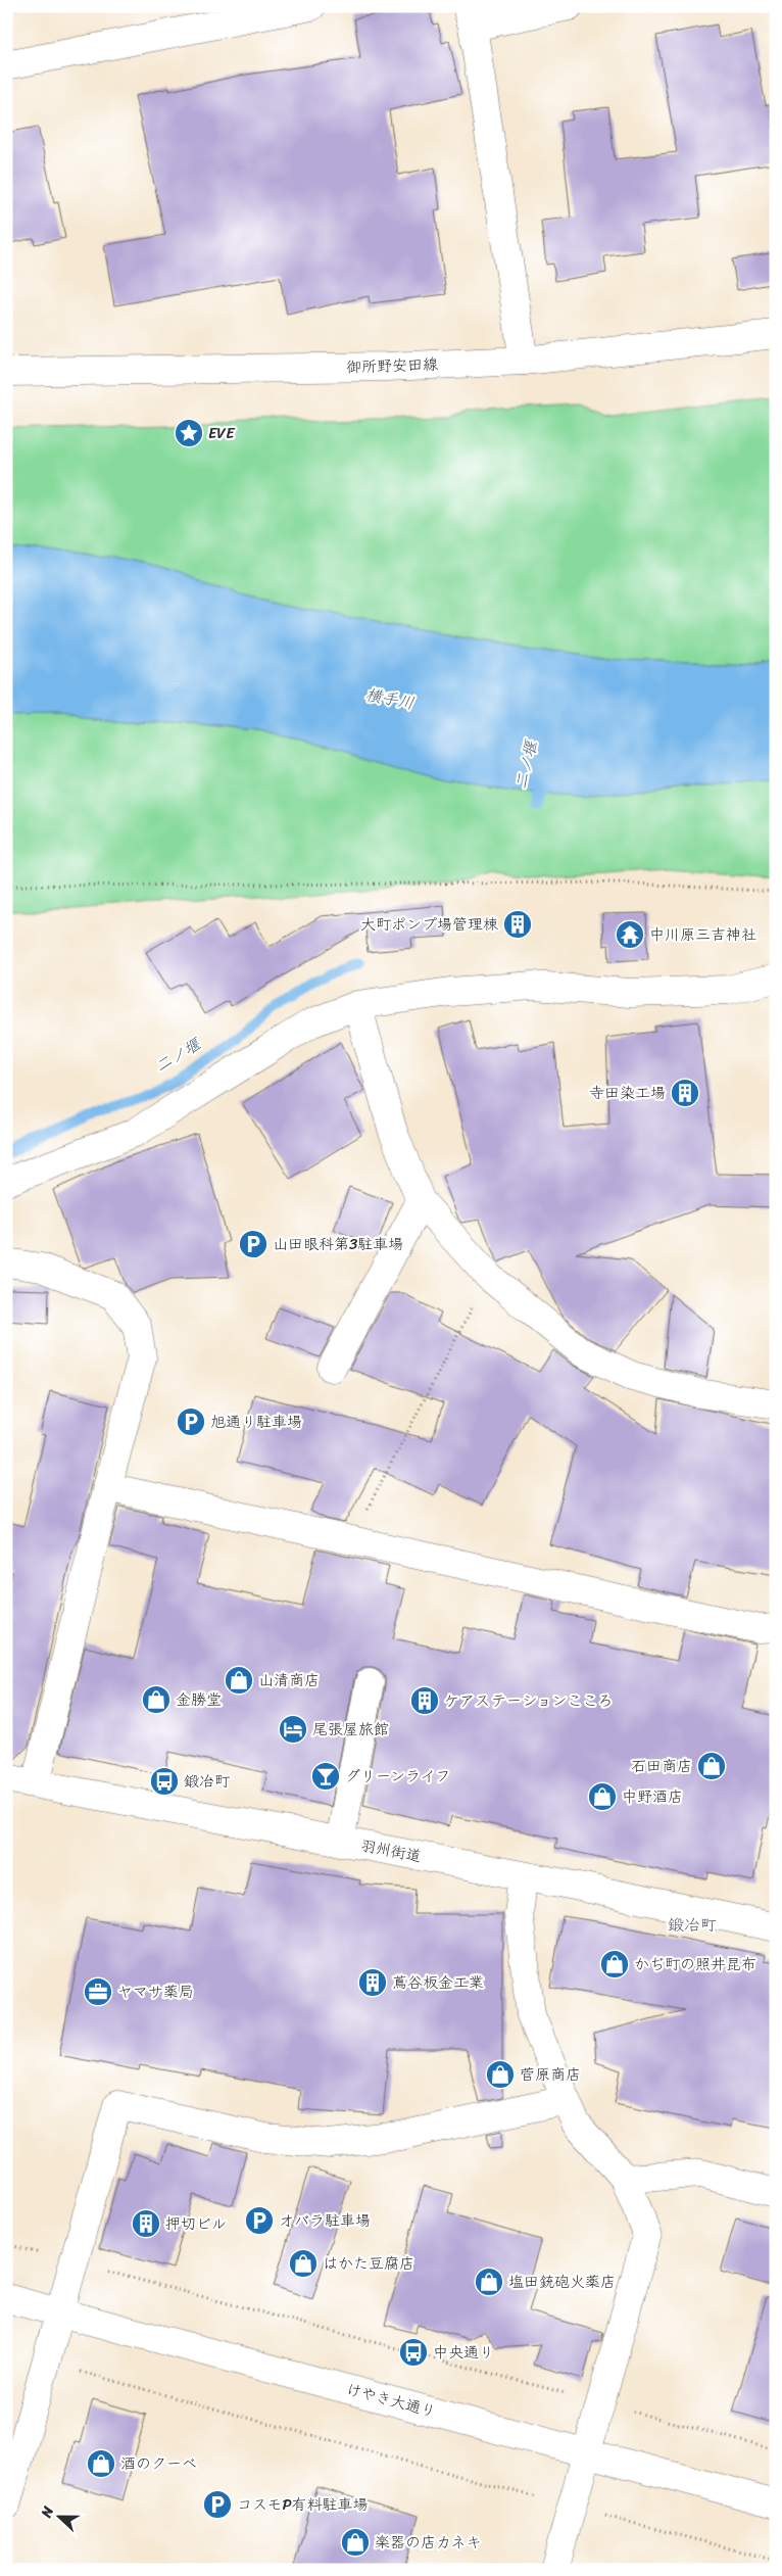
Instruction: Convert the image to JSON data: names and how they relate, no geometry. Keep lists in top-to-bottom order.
{
  "streets": {
    "street": ["御所野安田線", "羽州街道", "けやき大通り"]
  },
  "districts": ["鍛冶町"],
  "water": ["横手川", "二ノ堰"],
  "places": {
    "place": ["EVE"],
    "building": [
      "大町ポンプ場管理棟",
      "寺田染工場",
      "ケアステーションこころ",
      "蔦谷板金工業",
      "押切ビル"
    ],
    "temple": ["中川原三吉神社"],
    "parking": [
      "山田眼科第3駐車場",
      "旭通り駐車場",
      "オバラ駐車場",
      "コスモP有料駐車場"
    ],
    "shop": [
      "山清商店",
      "金勝堂",
      "石田商店",
      "中野酒店",
      "かぢ町の照井昆布",
      "菅原商店",
      "はかた豆腐店",
      "塩田銃砲火薬店",
      "酒のクーベ",
      "楽器の店カネキ"
    ],
    "hotel": ["尾張屋旅館"],
    "bar": ["グリーンライフ"],
    "bus stop": ["鍛冶町", "中央通り"],
    "office": ["ヤマサ薬局"]
  },
  "north": "left"
}
